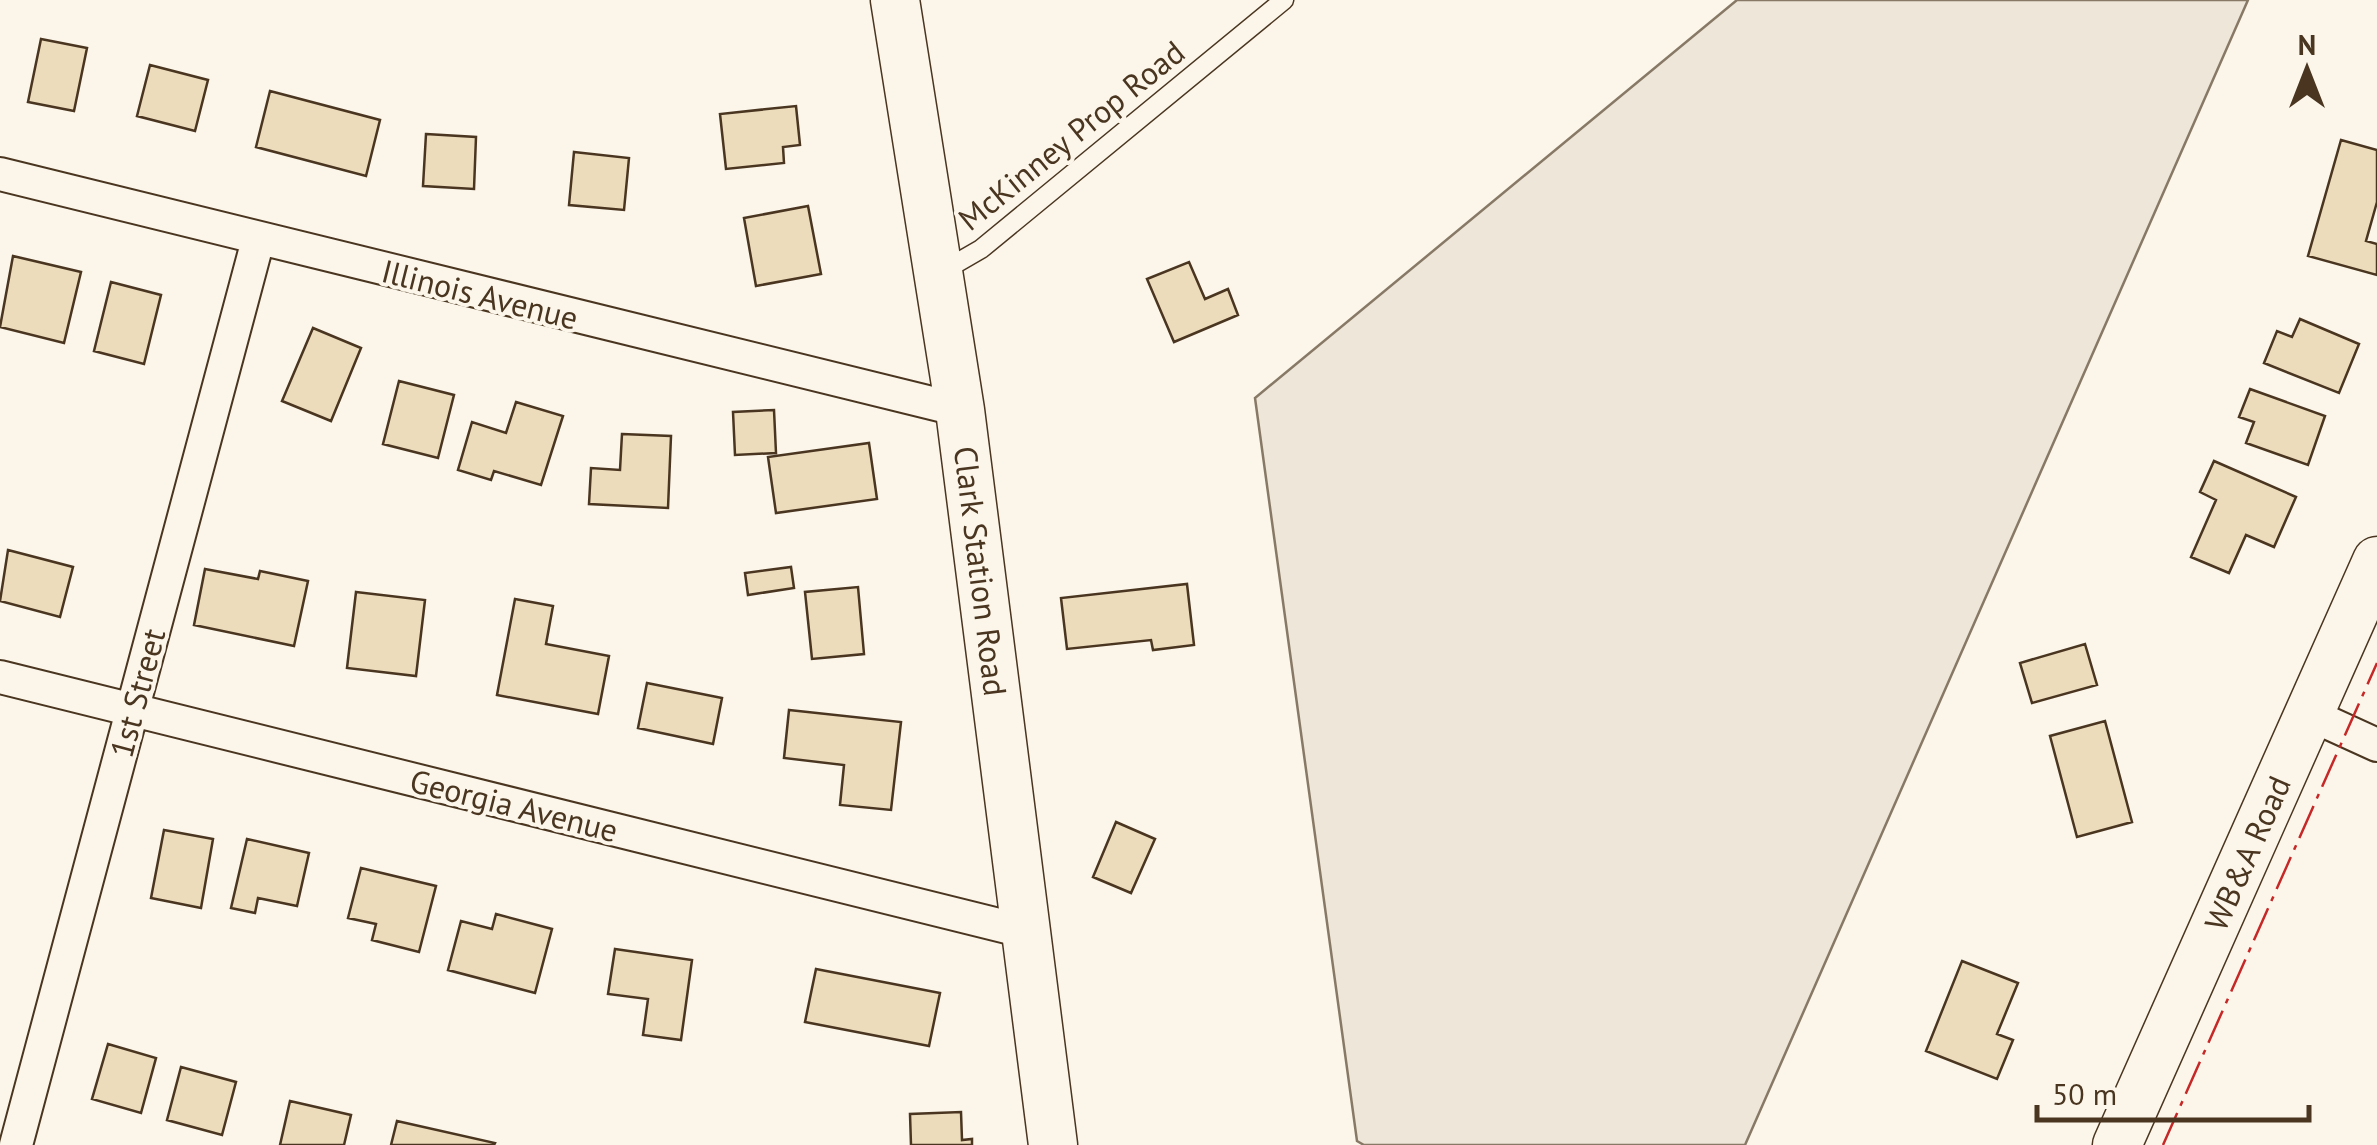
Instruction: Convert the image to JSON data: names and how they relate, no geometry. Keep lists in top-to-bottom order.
{
  "streets": {
    "street": [
      "Illinois Avenue",
      "Clark Station Road",
      "1st Street",
      "Georgia Avenue",
      "WB&A Road"
    ],
    "lane": ["McKinney Prop Road"]
  },
  "crossings": [
    ["McKinney Prop Road", "Clark Station Road"],
    ["Illinois Avenue", "Clark Station Road"],
    ["Illinois Avenue", "1st Street"],
    ["Clark Station Road", "Georgia Avenue"],
    ["1st Street", "Georgia Avenue"]
  ],
  "scale_bar": "50 m",
  "north": "top"
}
